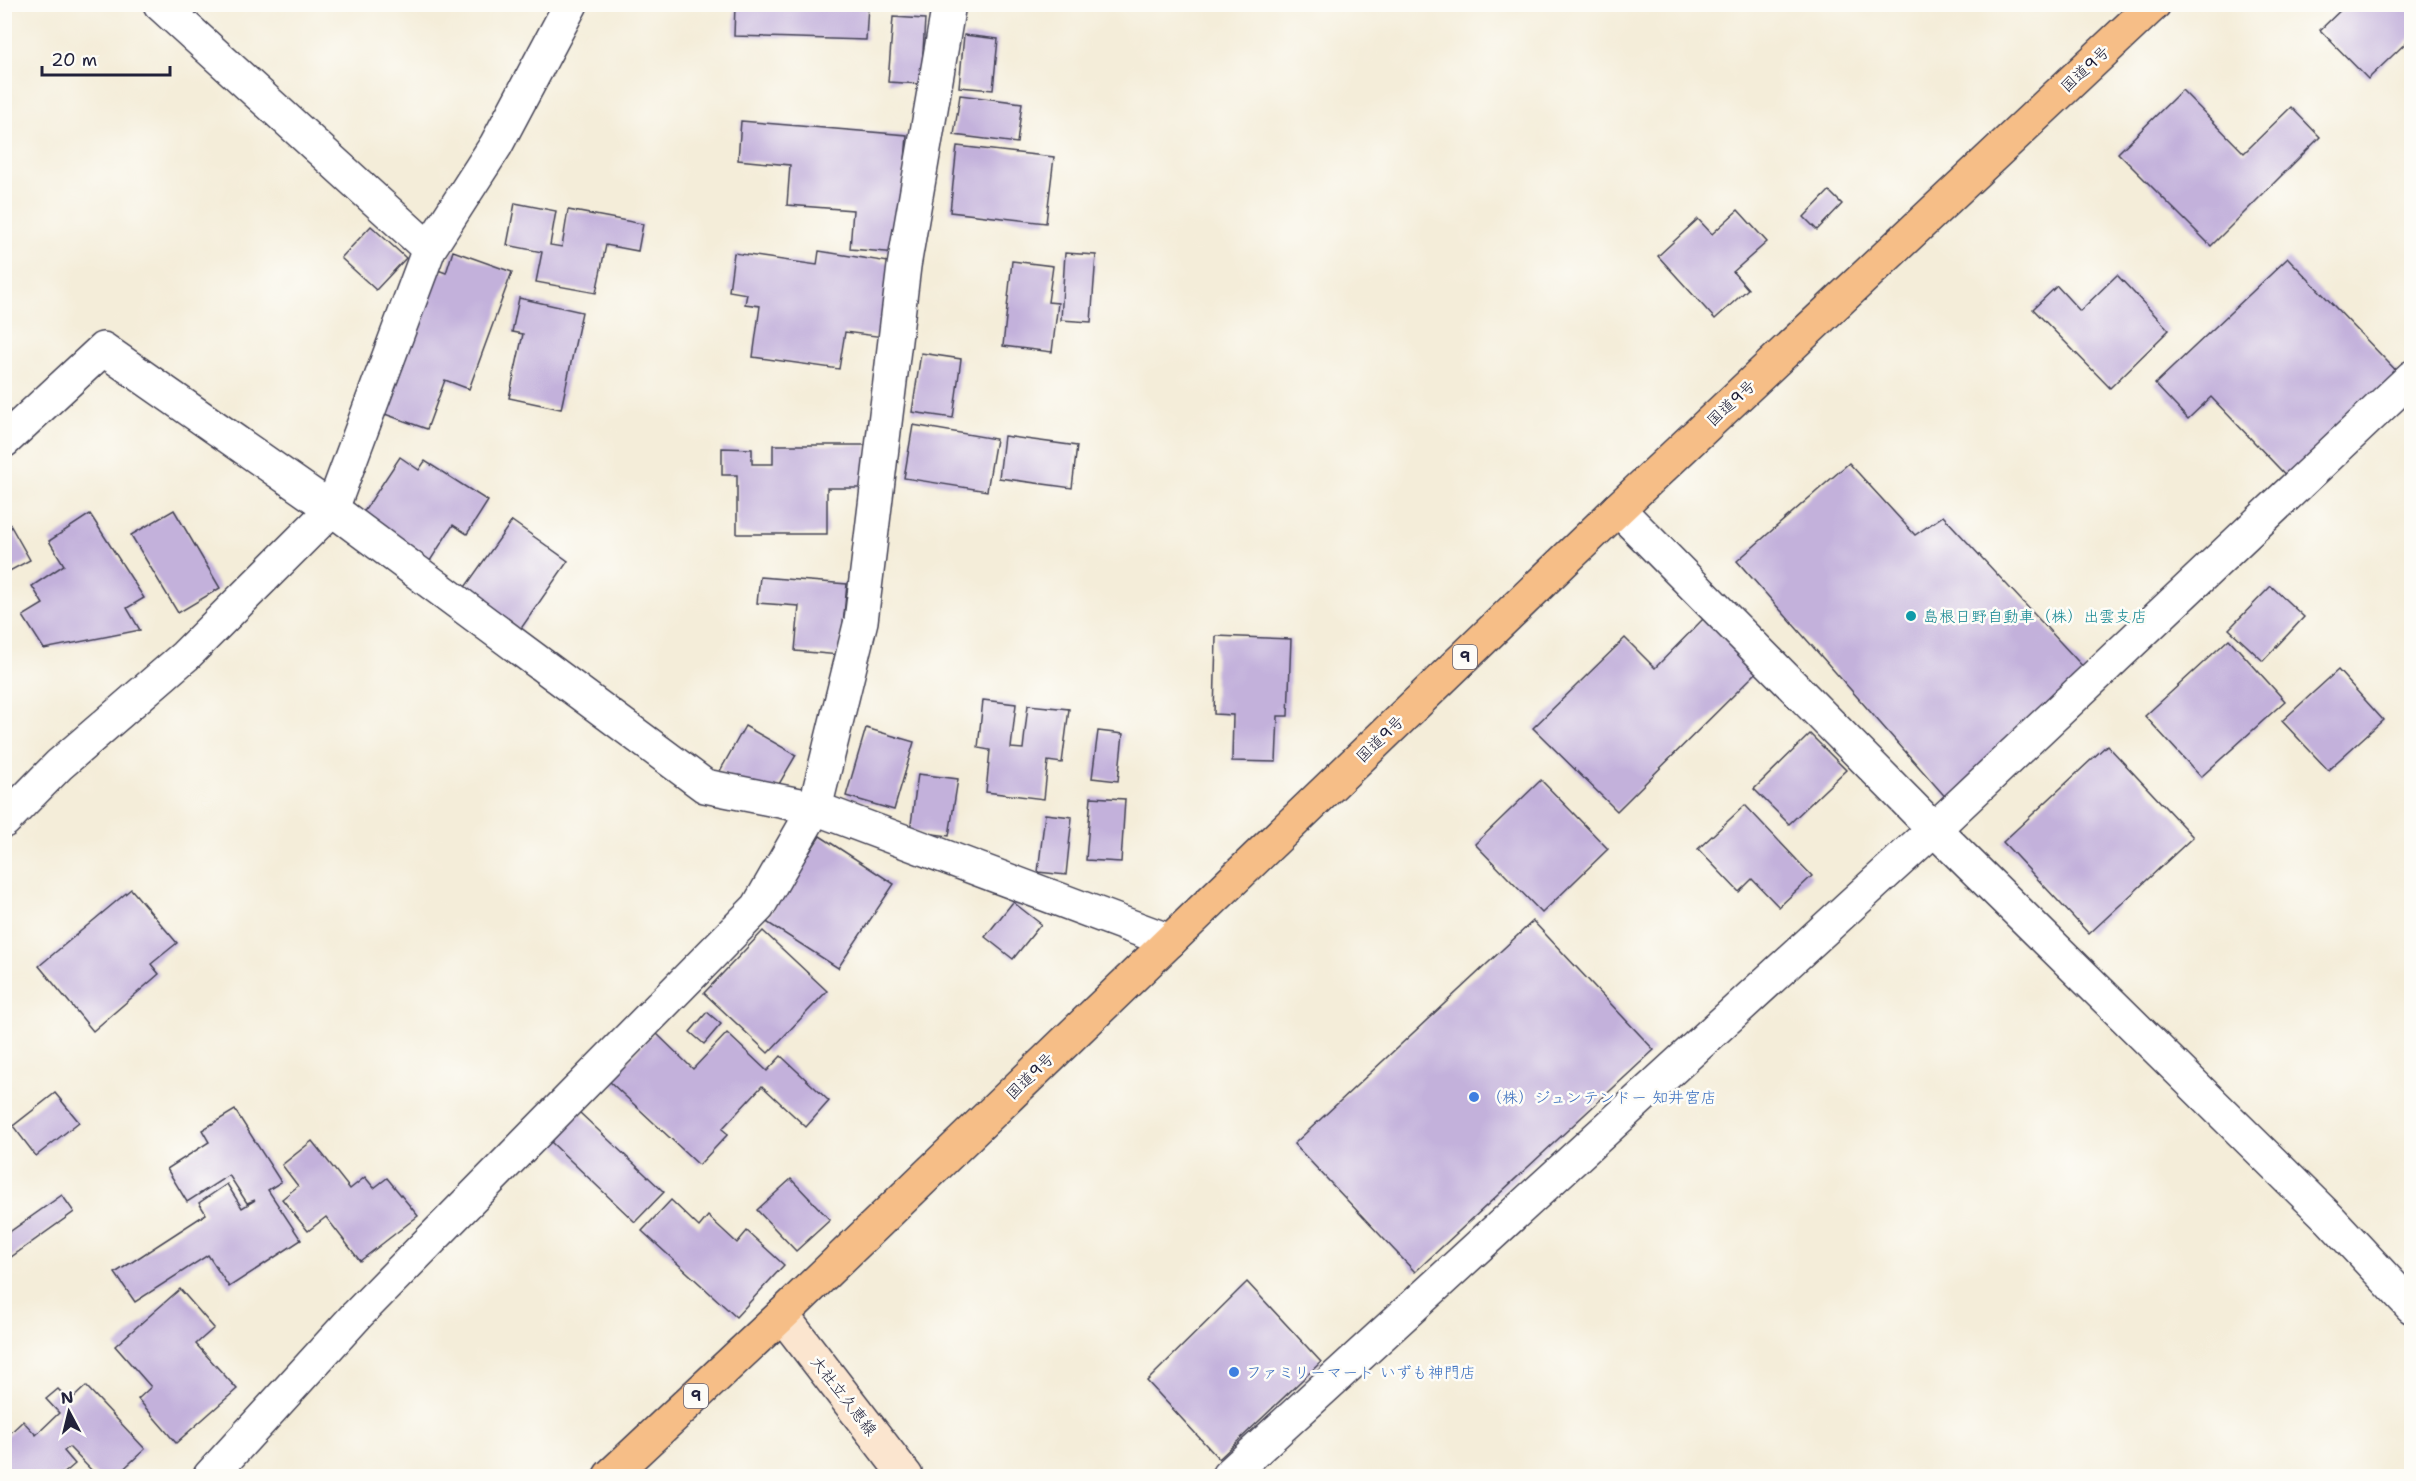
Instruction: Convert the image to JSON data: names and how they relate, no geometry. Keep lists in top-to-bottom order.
{
  "streets": {
    "highway": ["国道9号", "9"],
    "main road": ["大社立久恵線"]
  },
  "crossings": [
    ["国道9号", "大社立久恵線"]
  ],
  "places": ["島根日野自動車（株）出雲支店", "（株）ジュンテンドー 知井宮店", "ファミリーマート いずも神門店"],
  "scale_bar": "20 m",
  "north": "top"
}
